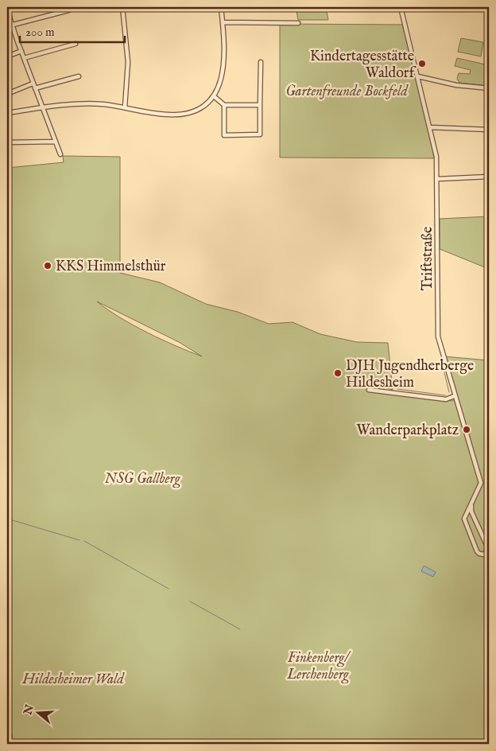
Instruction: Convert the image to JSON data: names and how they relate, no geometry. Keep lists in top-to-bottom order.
{
  "streets": {
    "street": ["Triftstraße"]
  },
  "parks": [
    "Gartenfreunde Bockfeld",
    "NSG Gallberg",
    "Finkenberg/ Lerchenberg",
    "Hildesheimer Wald"
  ],
  "places": [
    "Kindertagesstätte Waldorf",
    "KKS Himmelsthür",
    "DJH Jugendherberge Hildesheim",
    "Wanderparkplatz"
  ],
  "scale_bar": "200 m",
  "north": "left"
}
